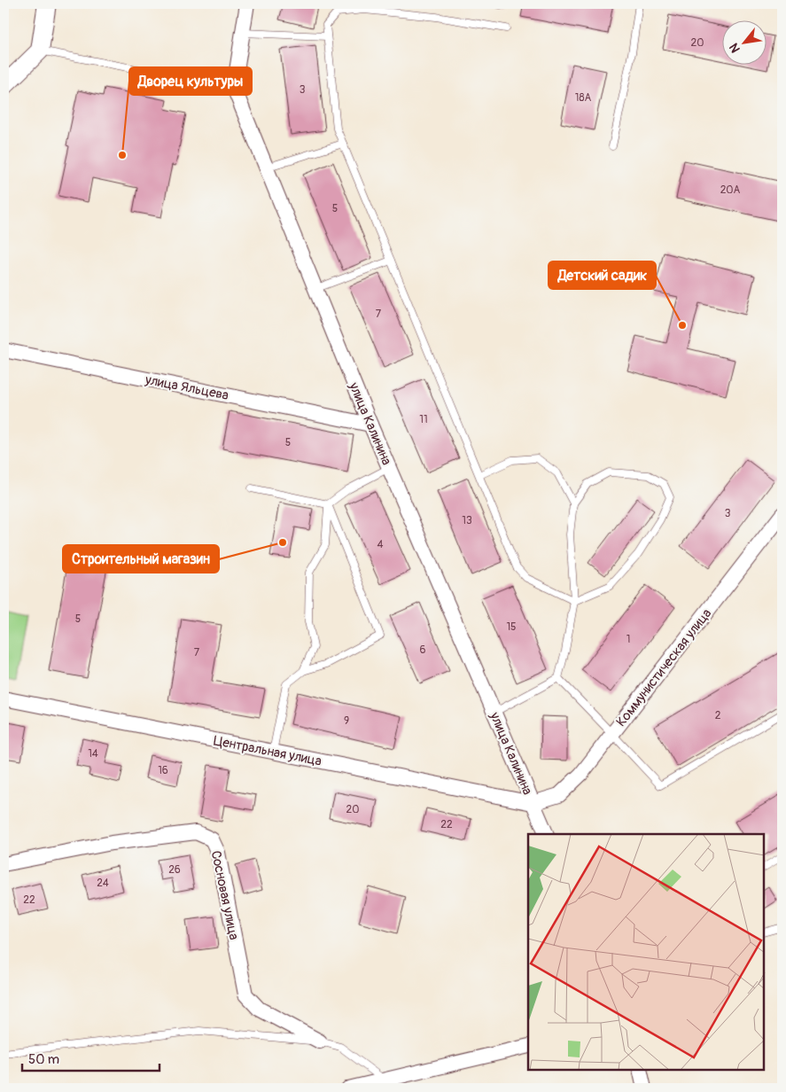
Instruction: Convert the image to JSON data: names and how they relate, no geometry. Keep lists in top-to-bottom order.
{
  "streets": {
    "street": [
      "улица Яльцева",
      "улица Калинина",
      "Коммунистическая улица",
      "Центральная улица",
      "Сосновая улица"
    ]
  },
  "crossings": [
    ["улица Яльцева", "улица Калинина"],
    ["улица Калинина", "Коммунистическая улица"],
    ["улица Калинина", "Центральная улица"],
    ["Коммунистическая улица", "Центральная улица"]
  ],
  "places": ["Дворец культуры", "Детский садик", "Строительный магазин"],
  "house_numbers": [
    "20",
    "3",
    "18А",
    "20А",
    "5",
    "7",
    "11",
    "5",
    "3",
    "13",
    "4",
    "5",
    "15",
    "1",
    "6",
    "7",
    "2",
    "9",
    "14",
    "16",
    "20",
    "22",
    "26",
    "24",
    "22"
  ],
  "scale_bar": "50 m",
  "north": "bottom left"
}
